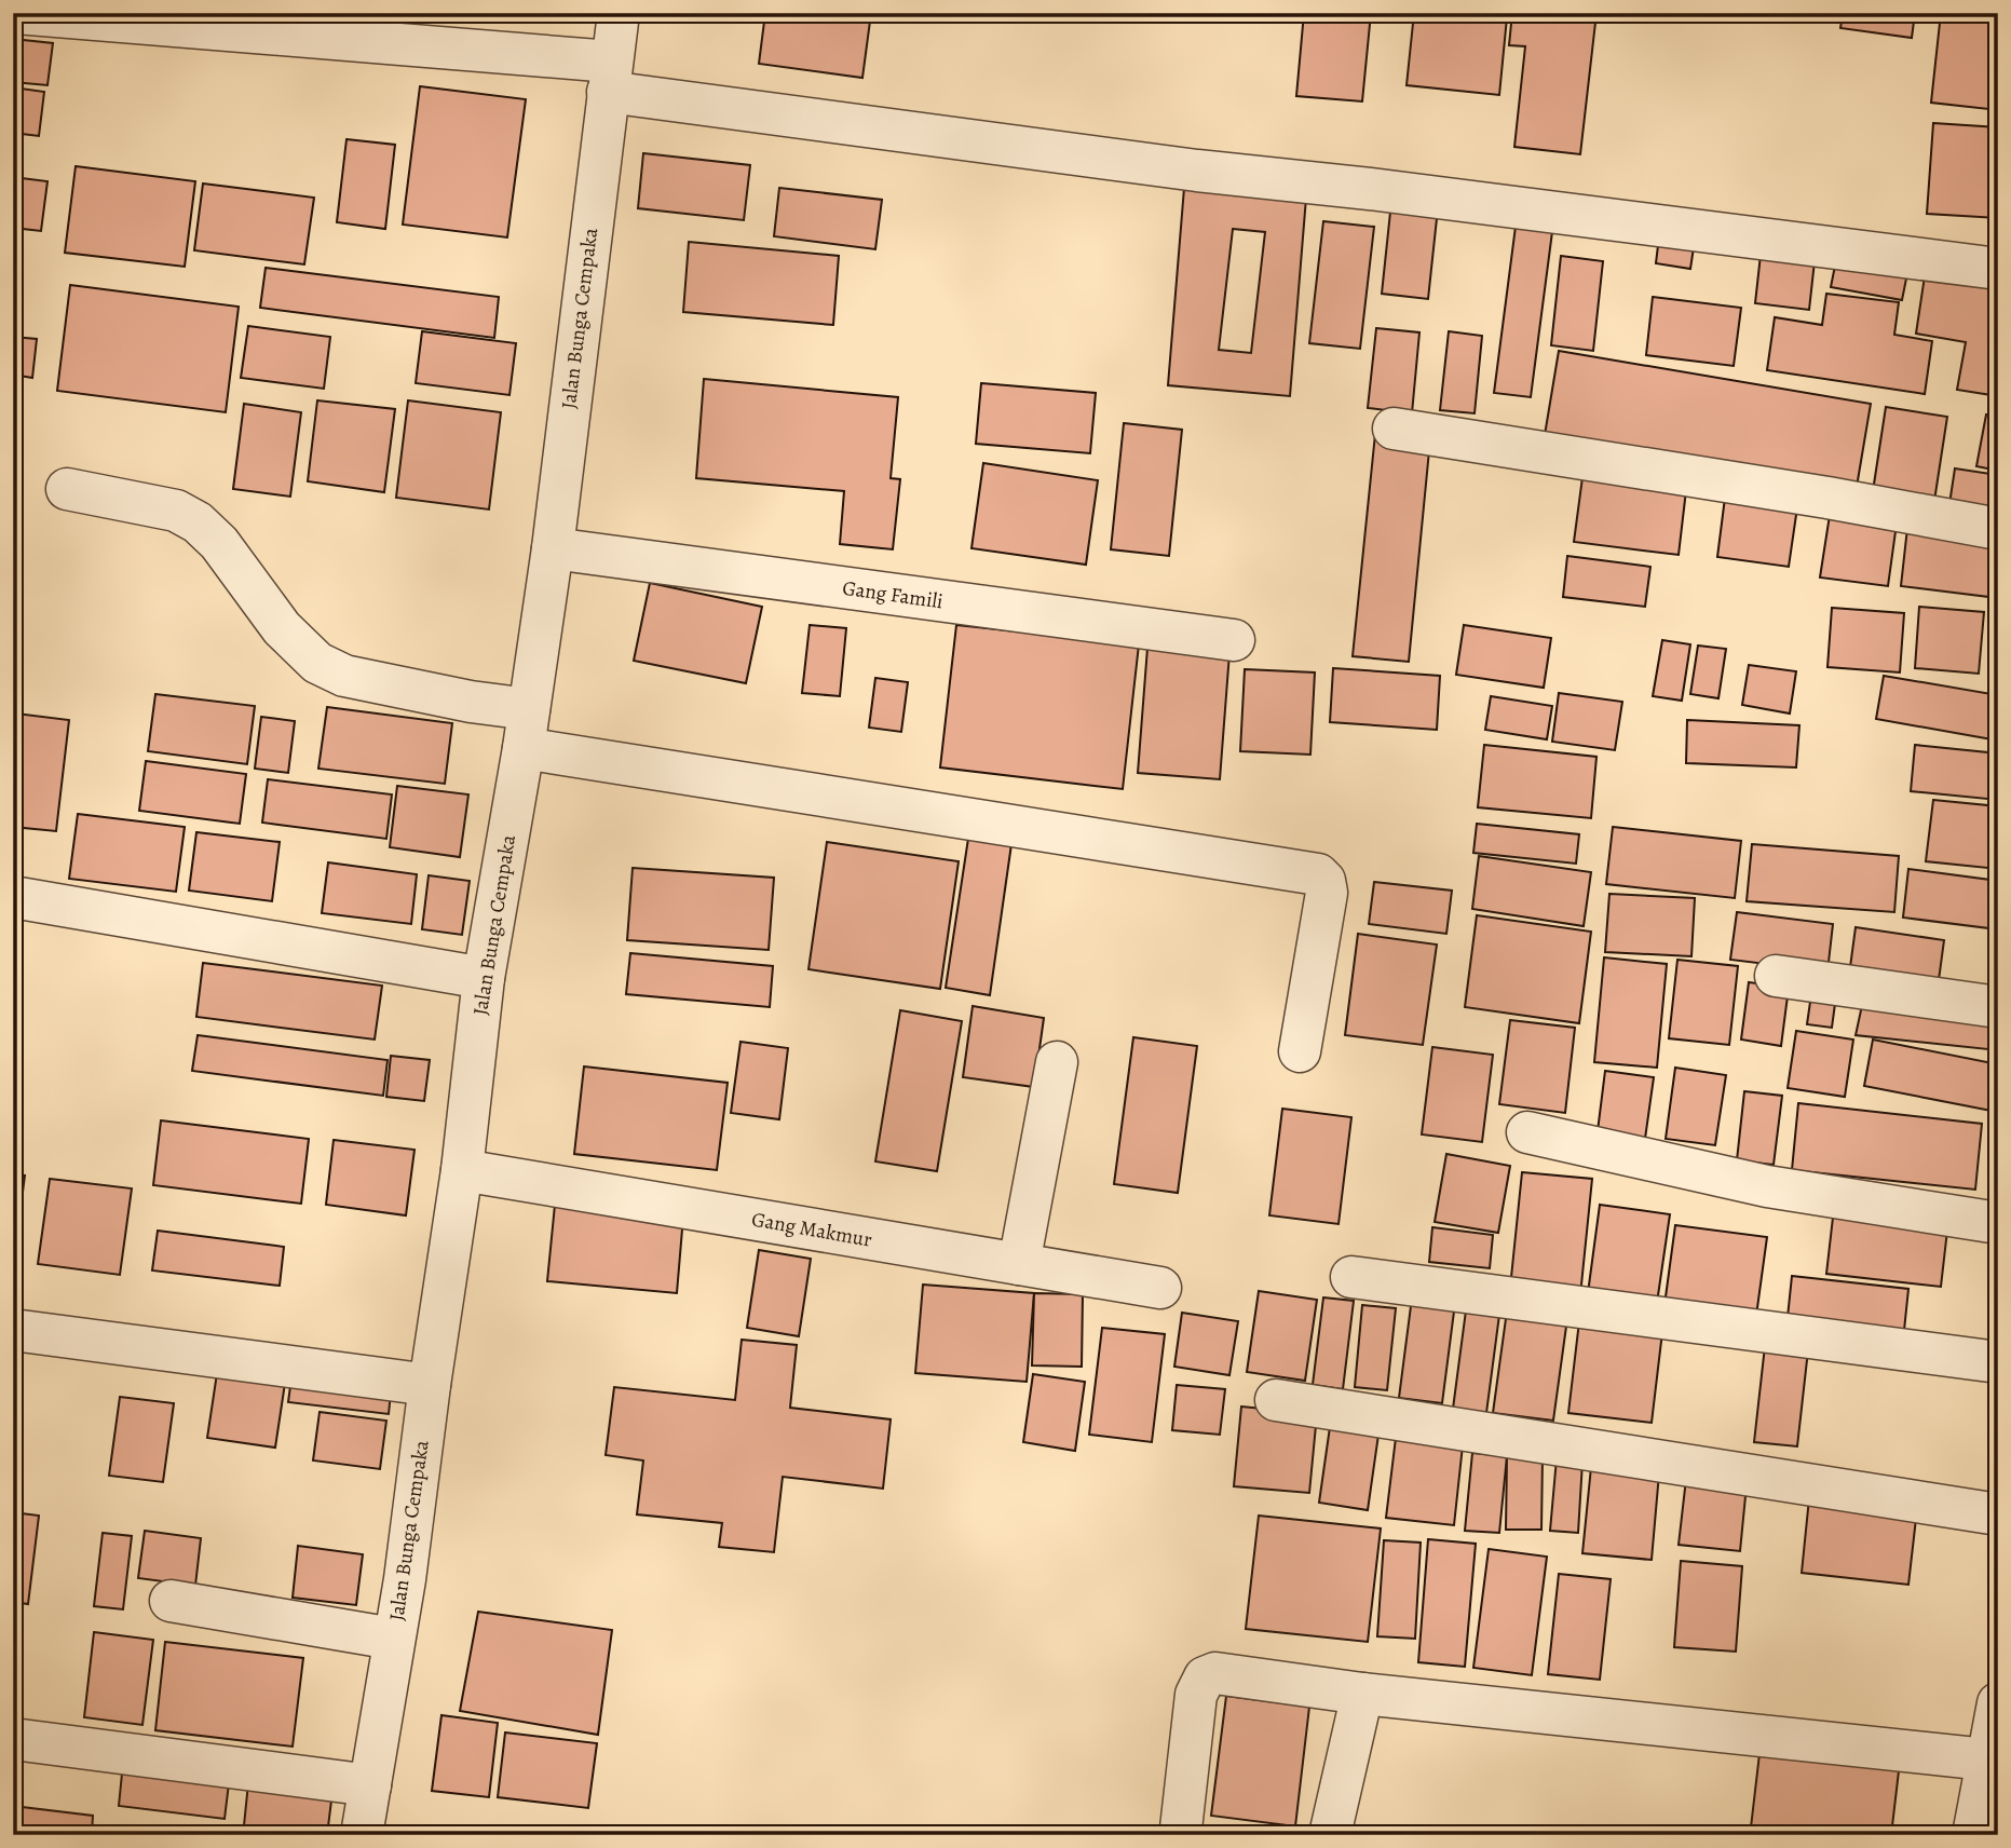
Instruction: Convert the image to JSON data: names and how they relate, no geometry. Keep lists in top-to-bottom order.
{
  "streets": {
    "street": ["Jalan Bunga Cempaka", "Gang Famili", "Gang Makmur"]
  },
  "crossings": [
    ["Jalan Bunga Cempaka", "Gang Famili"],
    ["Jalan Bunga Cempaka", "Gang Makmur"]
  ]
}
